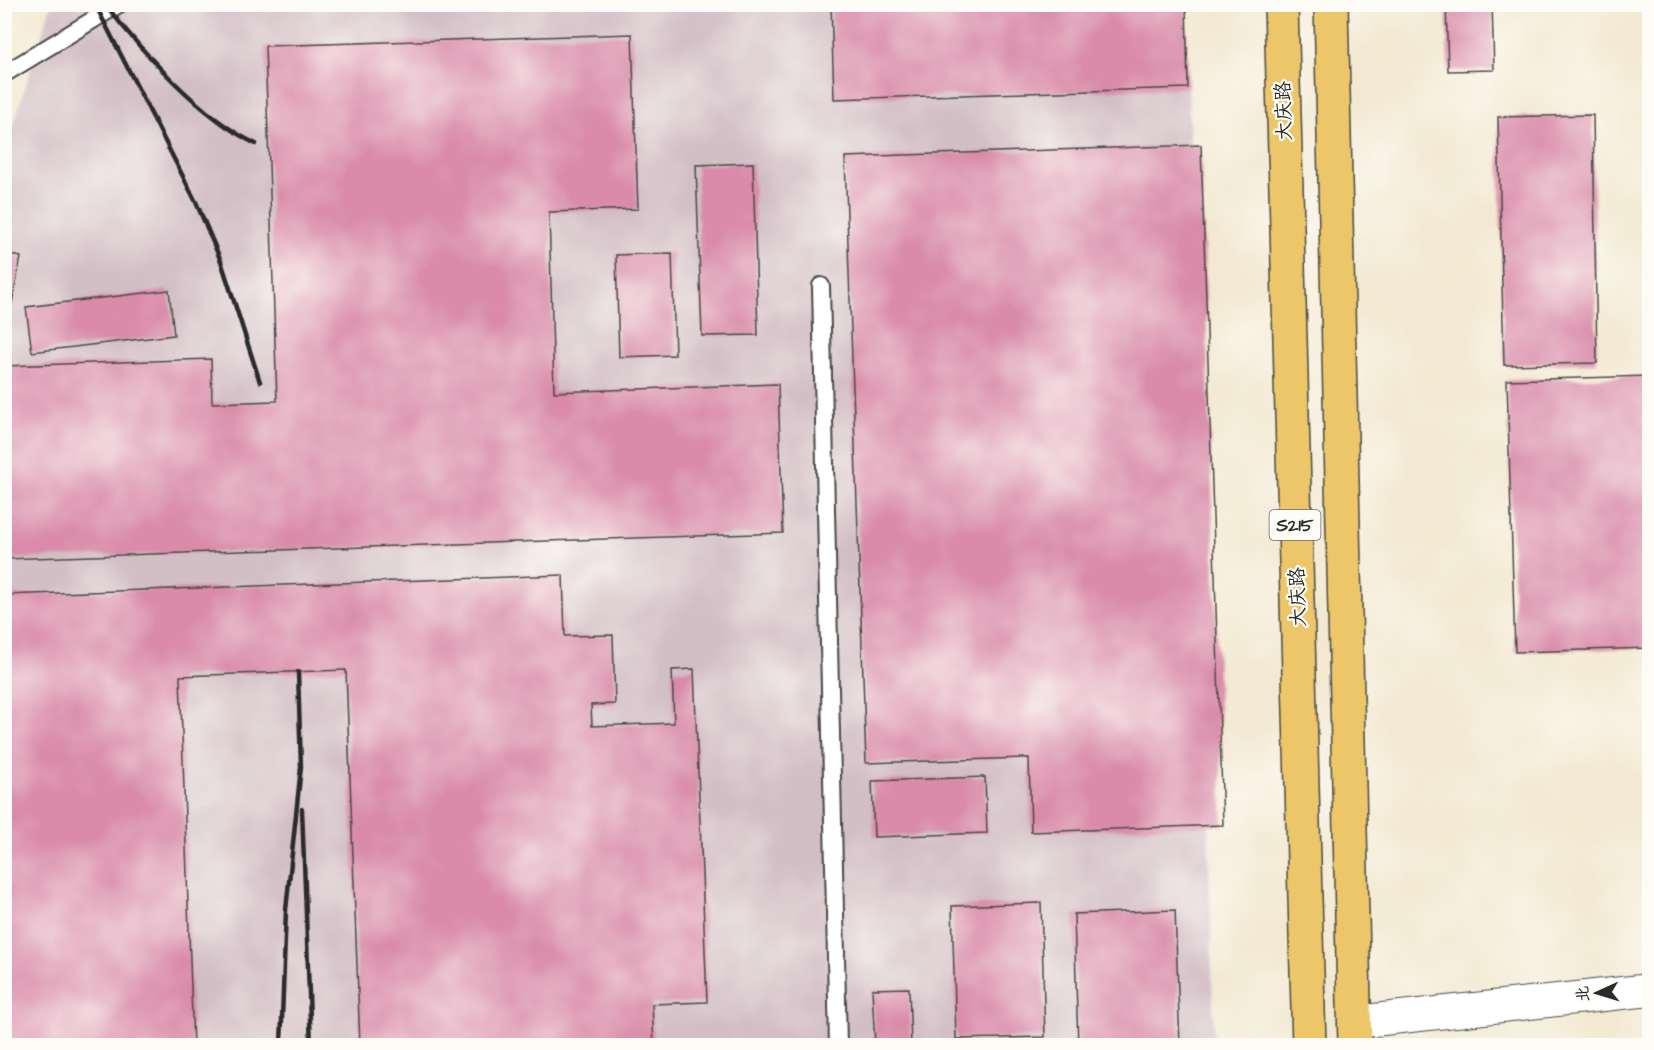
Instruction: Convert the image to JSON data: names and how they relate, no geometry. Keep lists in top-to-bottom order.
{
  "streets": {
    "main road": ["大庆路", "S215"]
  },
  "north": "left"
}
